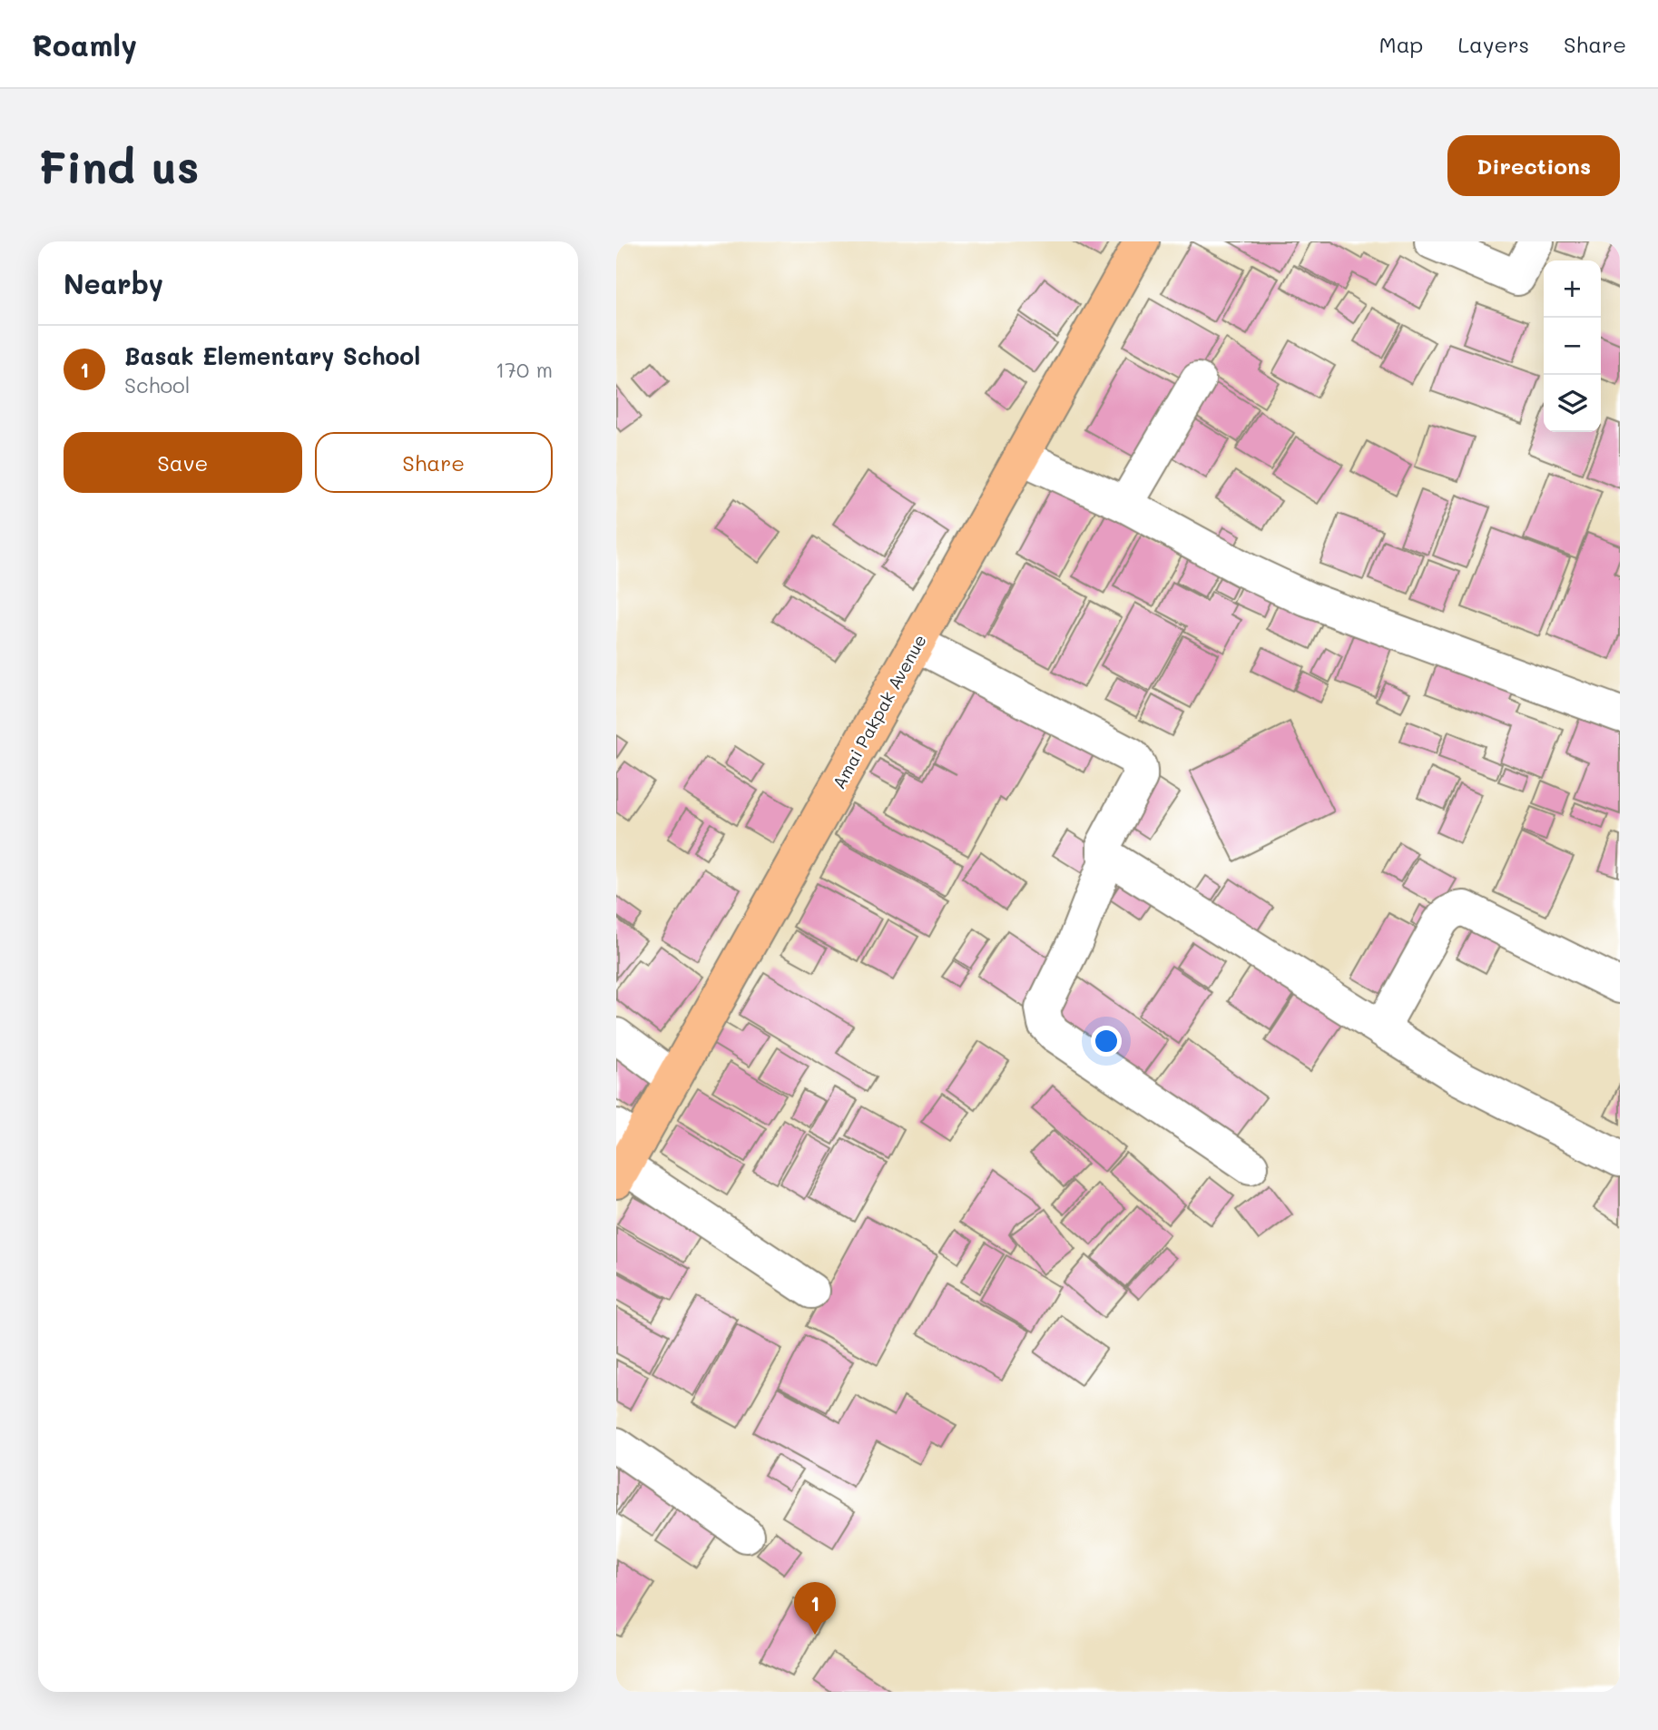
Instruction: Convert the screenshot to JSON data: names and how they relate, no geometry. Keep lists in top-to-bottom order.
{
  "streets": {
    "highway": ["Amai Pakpak Avenue"]
  },
  "page": {
    "header": "Roamly",
    "nav": ["Map", "Layers", "Share"],
    "buttons": [
      "Directions",
      ["Save", "Share"]
    ],
    "title": "Find us",
    "heading": "Nearby",
    "map_buttons": ["+", "−"],
    "list": [
      {
        "mark": "1",
        "name": "Basak Elementary School",
        "note": "School",
        "value": "170 m"
      }
    ],
    "pins": "1"
  }
}
